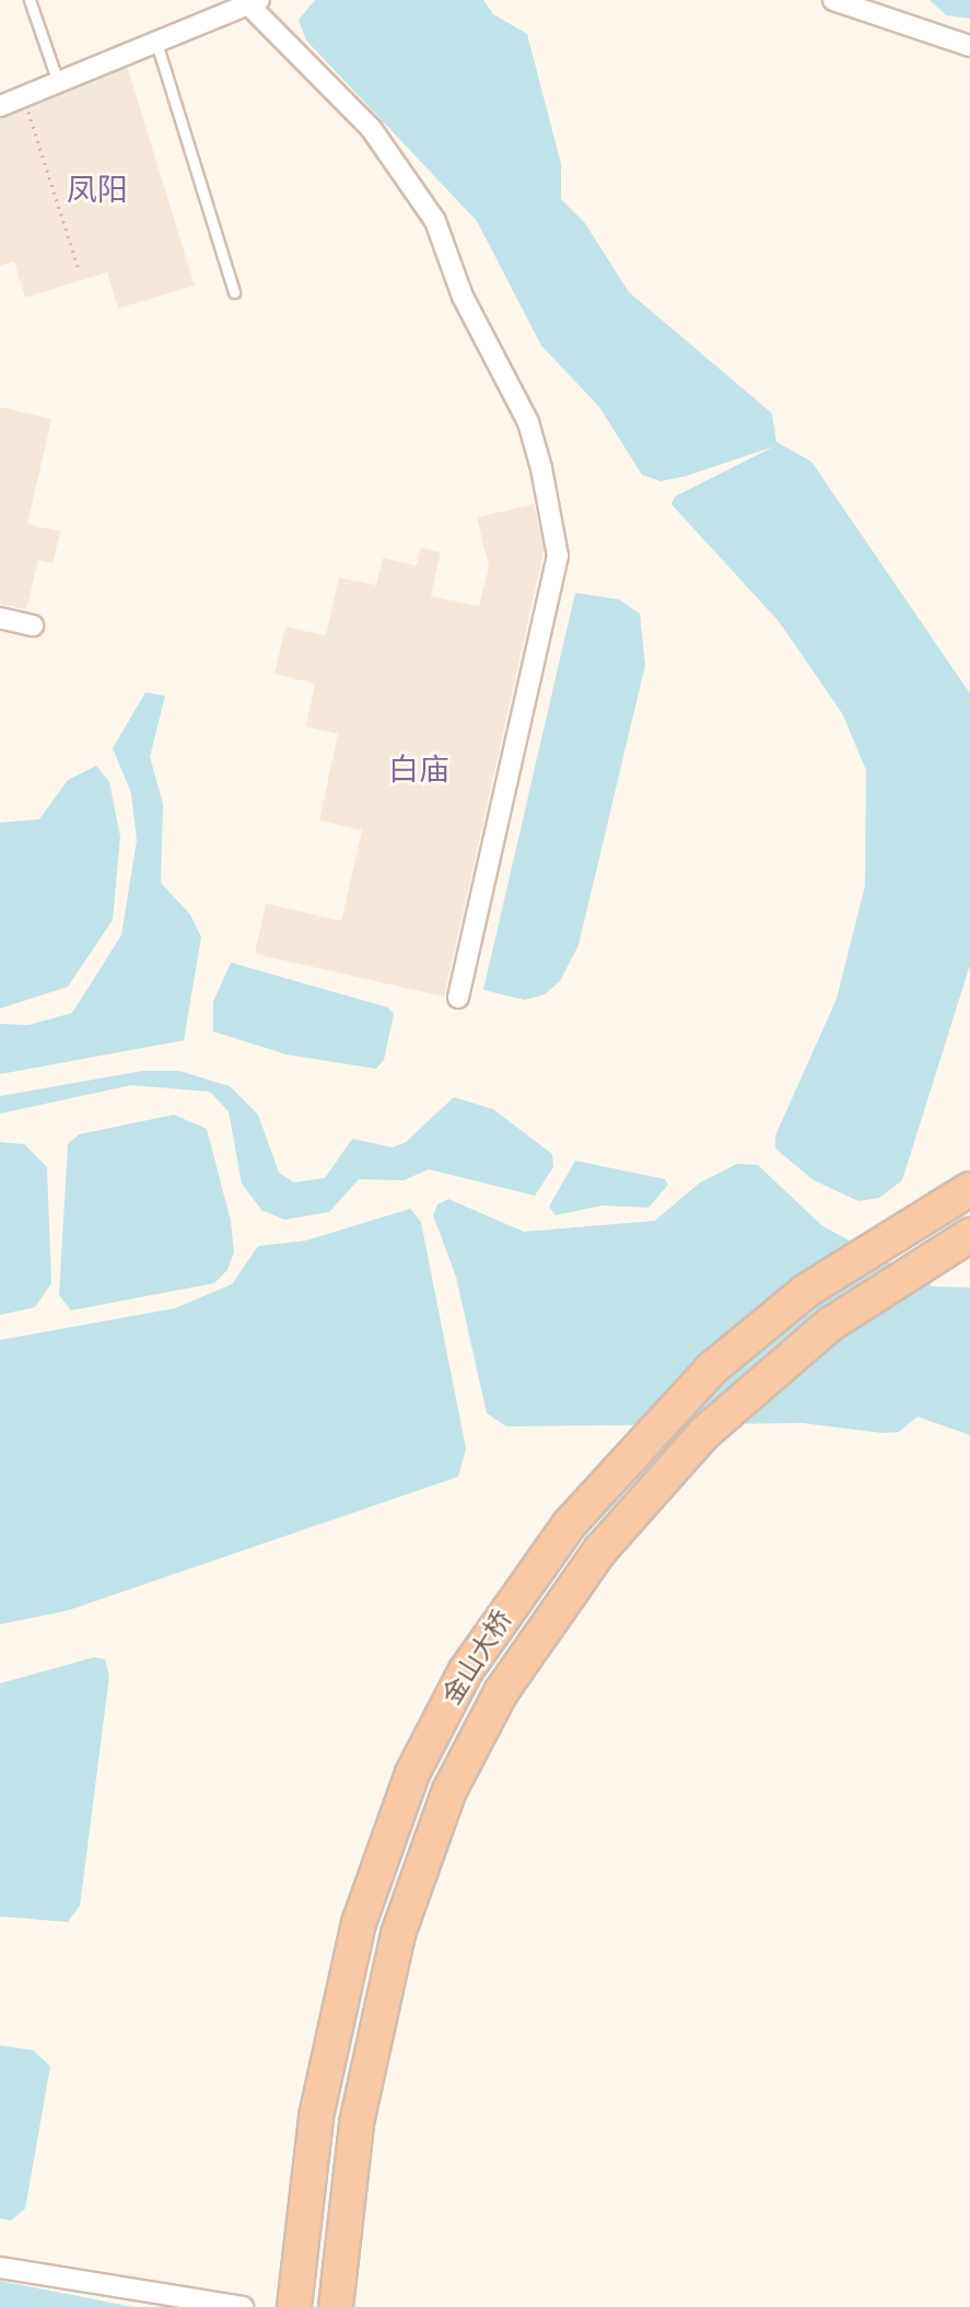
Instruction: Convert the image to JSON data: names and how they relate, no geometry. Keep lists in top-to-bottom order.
{
  "streets": {
    "highway": ["金山大桥"]
  },
  "districts": ["凤阳", "白庙"]
}
